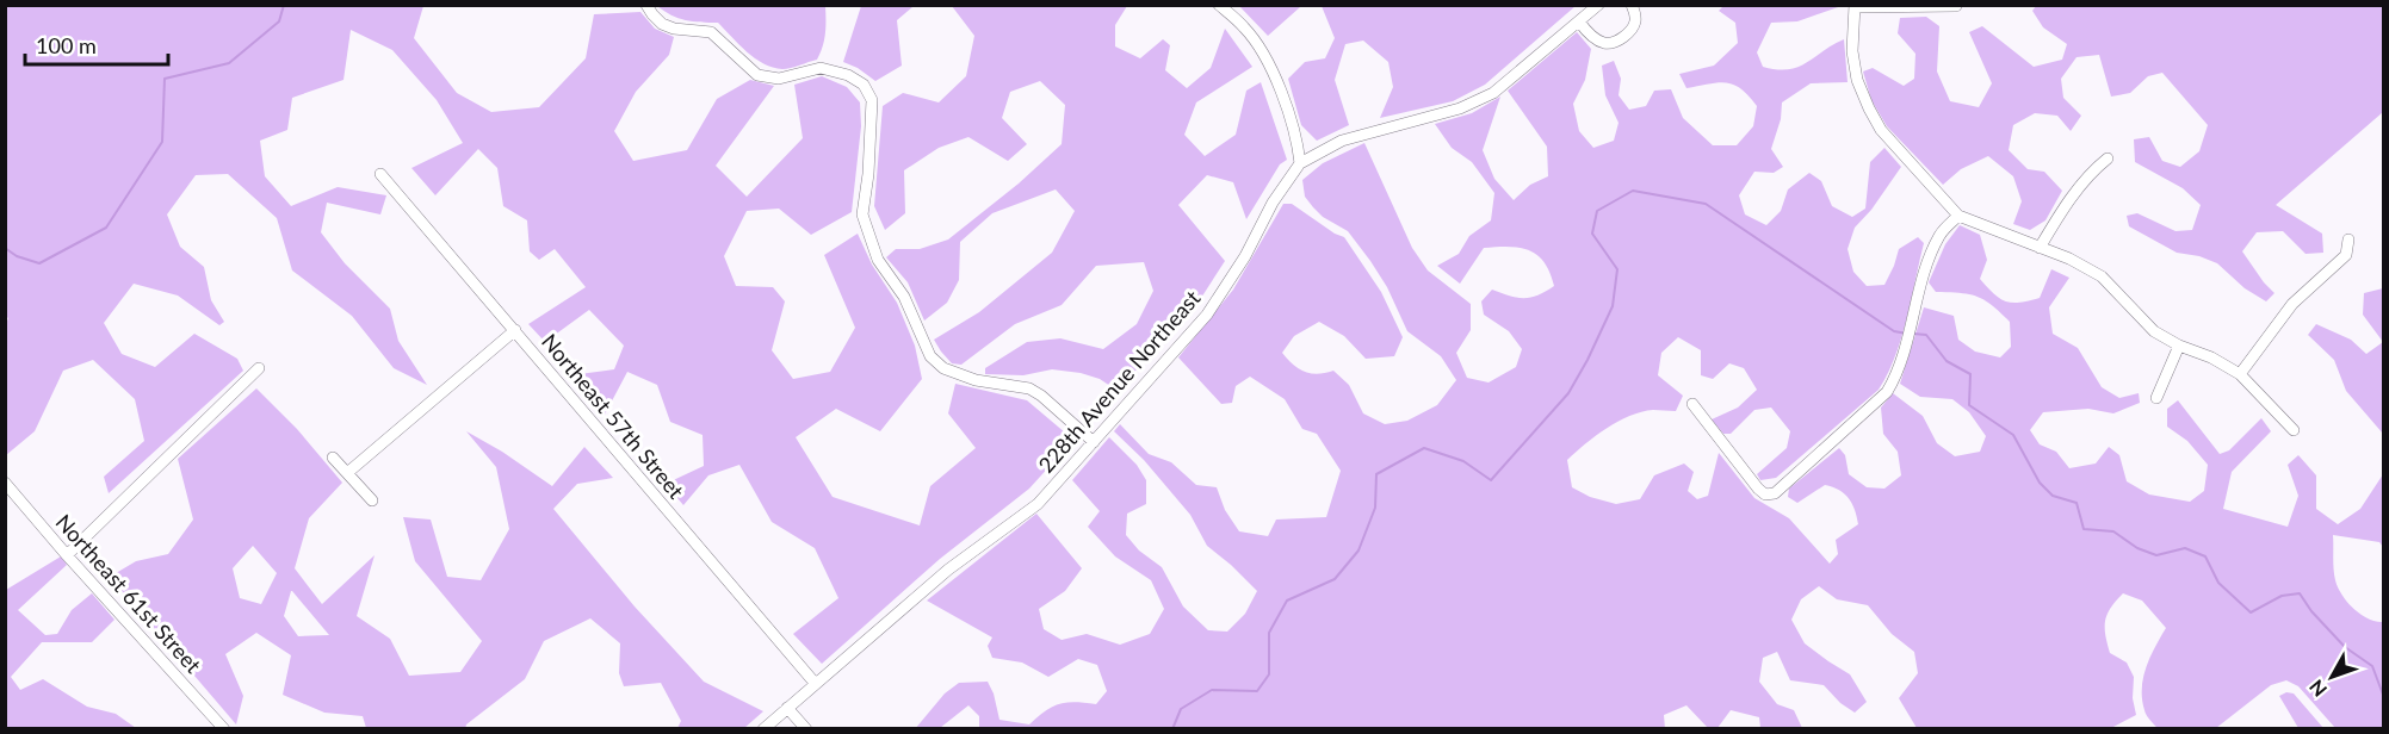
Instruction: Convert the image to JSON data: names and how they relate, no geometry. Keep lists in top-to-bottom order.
{
  "streets": {
    "street": ["228th Avenue Northeast", "Northeast 57th Street", "Northeast 61st Street"]
  },
  "crossings": [
    ["228th Avenue Northeast", "Northeast 57th Street"]
  ],
  "scale_bar": "100 m",
  "north": "bottom left"
}
